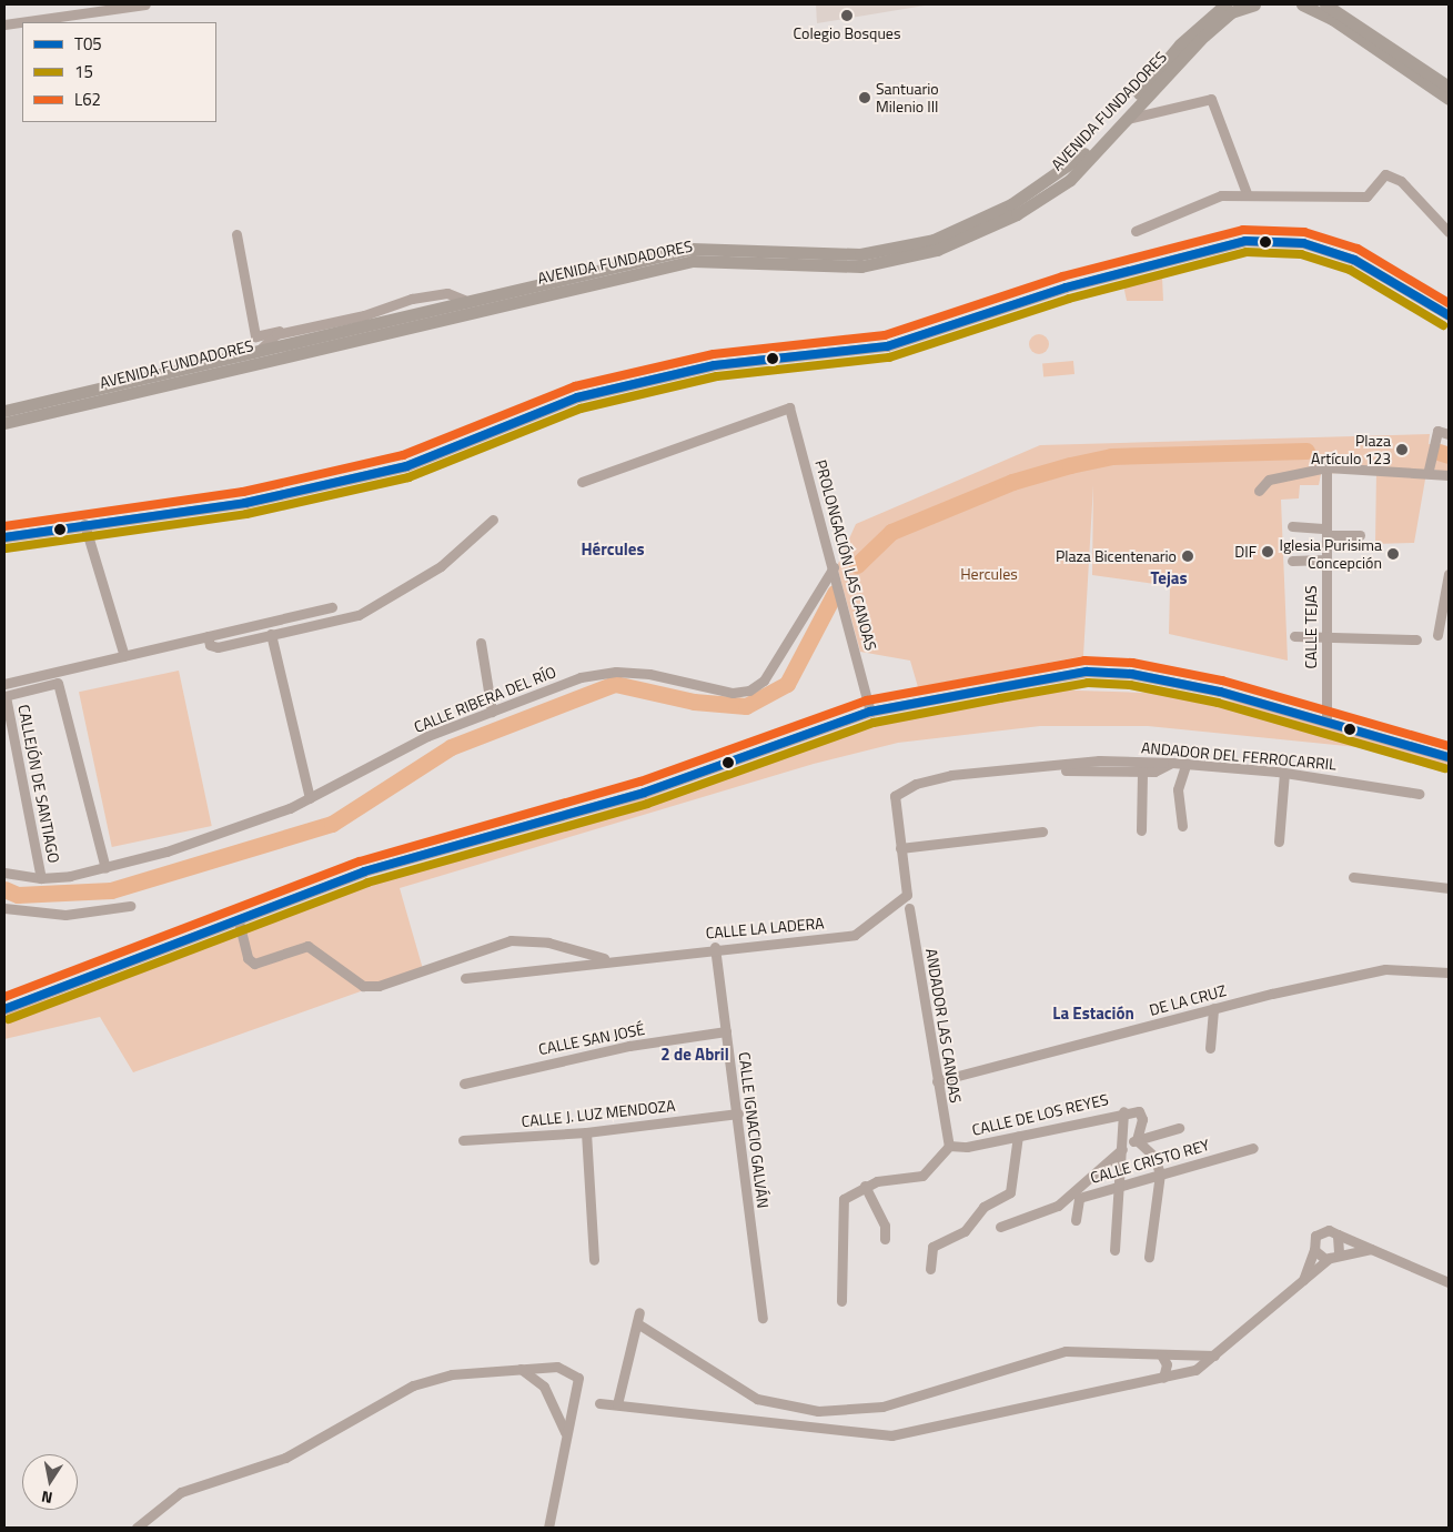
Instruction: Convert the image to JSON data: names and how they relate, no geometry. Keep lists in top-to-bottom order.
{
  "streets": {
    "main road": ["AVENIDA FUNDADORES"],
    "street": [
      "PROLONGACIÓN LAS CANOAS",
      "CALLE TEJAS",
      "CALLE RIBERA DEL RÍO",
      "ANDADOR DEL FERROCARRIL",
      "CALLEJÓN DE SANTIAGO",
      "CALLE LA LADERA",
      "DE LA CRUZ",
      "ANDADOR LAS CANOAS",
      "CALLE SAN JOSÉ",
      "CALLE J. LUZ MENDOZA",
      "CALLE DE LOS REYES",
      "CALLE IGNACIO GALVÁN",
      "CALLE CRISTO REY"
    ]
  },
  "crossings": [
    ["PROLONGACIÓN LAS CANOAS", "CALLE RIBERA DEL RÍO"],
    ["CALLE RIBERA DEL RÍO", "CALLEJÓN DE SANTIAGO"],
    ["ANDADOR DEL FERROCARRIL", "CALLE LA LADERA"],
    ["CALLE LA LADERA", "CALLE IGNACIO GALVÁN"],
    ["DE LA CRUZ", "ANDADOR LAS CANOAS"],
    ["ANDADOR LAS CANOAS", "CALLE DE LOS REYES"],
    ["CALLE SAN JOSÉ", "CALLE IGNACIO GALVÁN"],
    ["CALLE J. LUZ MENDOZA", "CALLE IGNACIO GALVÁN"]
  ],
  "districts": [
    "Hércules",
    "Tejas",
    "La Estación",
    "2 de Abril"
  ],
  "parks": ["Hercules"],
  "places": [
    "Colegio Bosques",
    "Santuario Milenio III",
    "Plaza Artículo 123",
    "DIF",
    "Iglesia Purisima Concepción",
    "Plaza Bicentenario"
  ],
  "lines": ["transit line L62", "transit line T05", "transit line 15"],
  "legend": ["T05", "15", "L62"],
  "north": "bottom"
}
